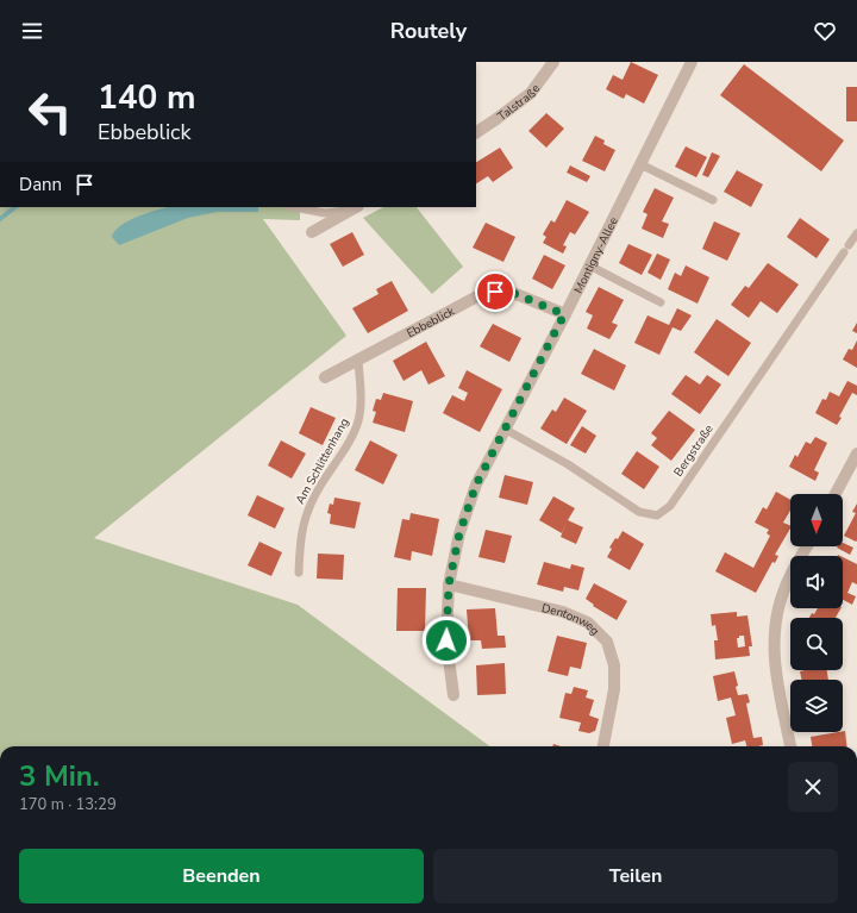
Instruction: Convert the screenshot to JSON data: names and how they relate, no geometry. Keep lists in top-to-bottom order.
{
  "streets": {
    "street": [
      "Talstraße",
      "Montigny-Allee",
      "Ebbeblick",
      "Dentonweg"
    ],
    "lane": ["Bergstraße", "Am Schlittenhang"]
  },
  "crossings": [
    ["Montigny-Allee", "Ebbeblick"],
    ["Montigny-Allee", "Bergstraße"],
    ["Montigny-Allee", "Dentonweg"],
    ["Ebbeblick", "Am Schlittenhang"]
  ],
  "north": "bottom",
  "page": {
    "header": "Routely",
    "turn": ["140 m", "Ebbeblick"],
    "then": "Dann",
    "heading": ["3 Min.", "170 m · 13:29"],
    "buttons": ["Beenden", "Teilen"]
  }
}
